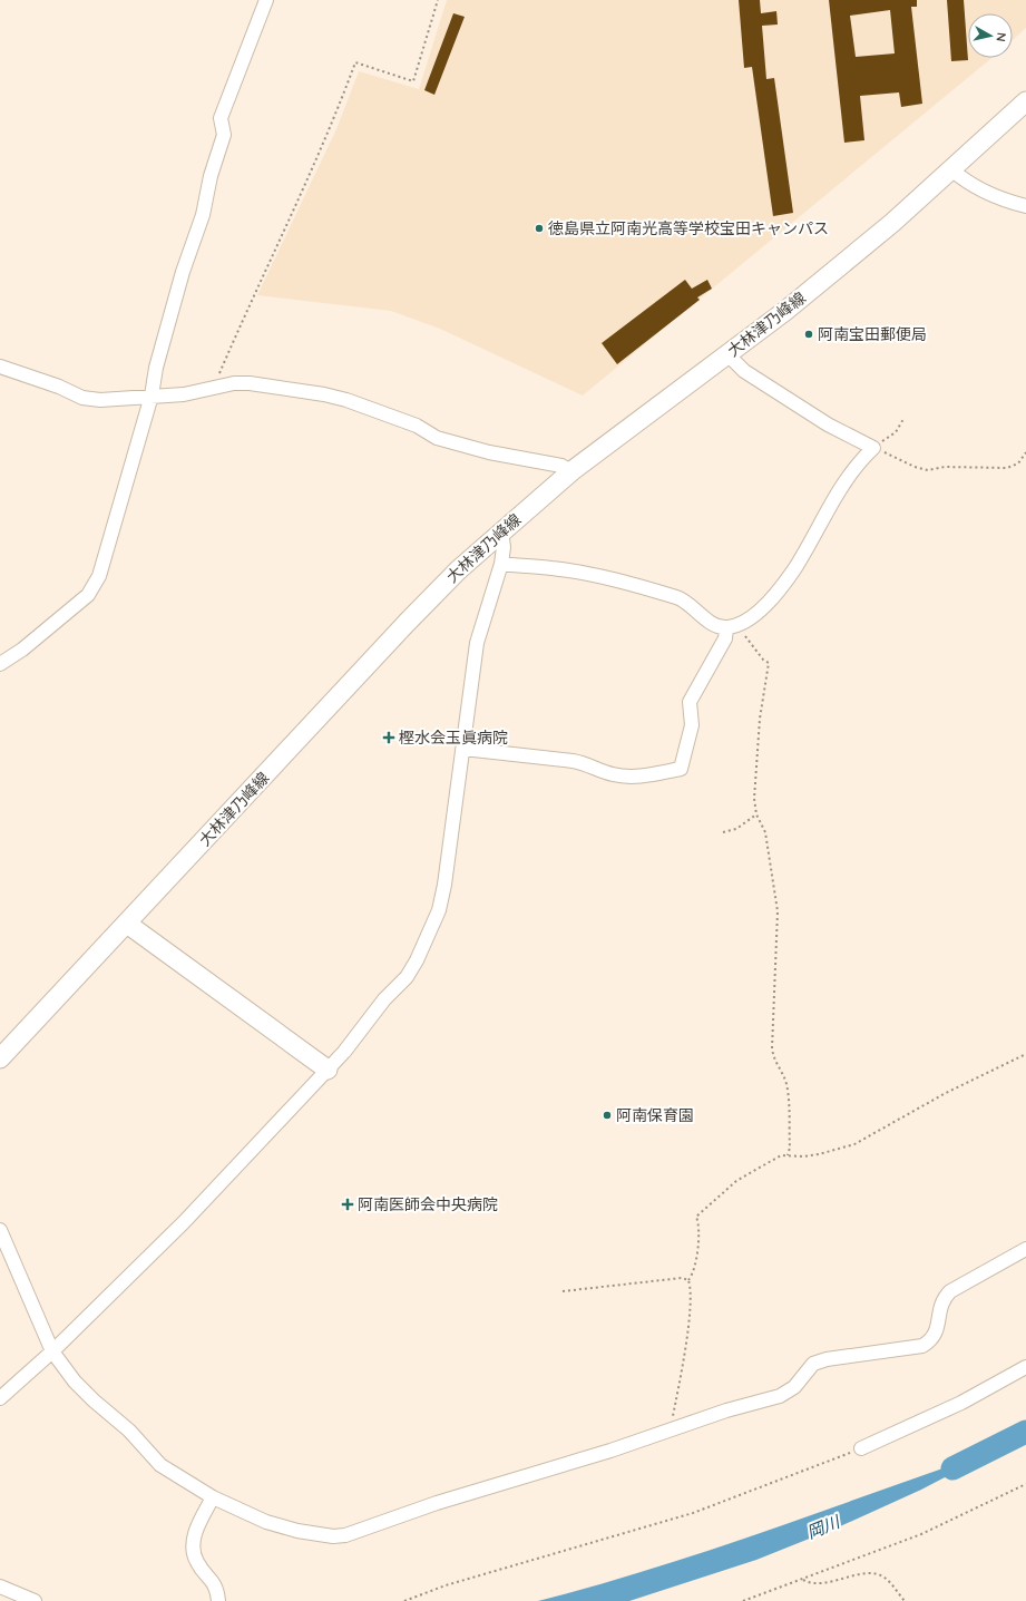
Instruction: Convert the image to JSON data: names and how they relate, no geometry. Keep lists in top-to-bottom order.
{
  "streets": {
    "main road": ["大林津乃峰線"]
  },
  "water": ["岡川"],
  "places": {
    "other": ["徳島県立阿南光高等学校宝田キャンパス", "阿南宝田郵便局", "阿南保育園"],
    "health": ["樫水会玉眞病院", "阿南医師会中央病院"]
  },
  "north": "right"
}
